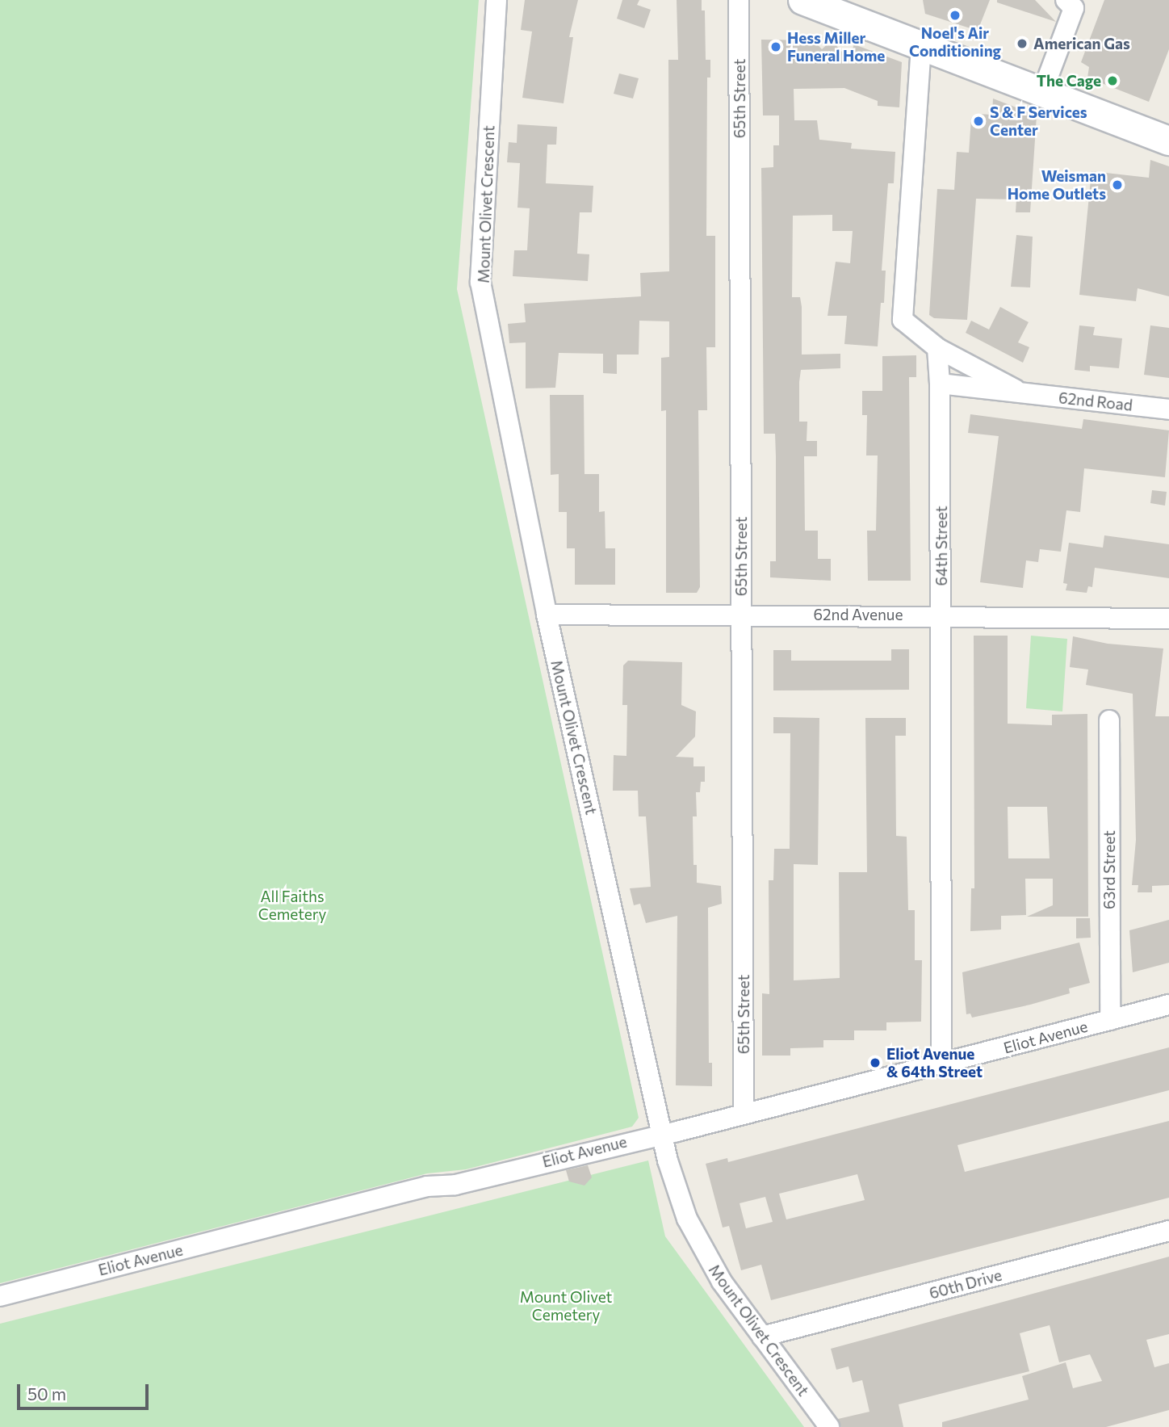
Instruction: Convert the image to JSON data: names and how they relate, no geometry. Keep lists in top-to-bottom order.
{
  "streets": {
    "street": [
      "65th Street",
      "Mount Olivet Crescent",
      "62nd Road",
      "64th Street",
      "62nd Avenue",
      "63rd Street",
      "Eliot Avenue",
      "60th Drive"
    ]
  },
  "crossings": [
    ["65th Street", "62nd Avenue"],
    ["65th Street", "Eliot Avenue"],
    ["Mount Olivet Crescent", "62nd Avenue"],
    ["Mount Olivet Crescent", "Eliot Avenue"],
    ["Mount Olivet Crescent", "60th Drive"],
    ["62nd Road", "64th Street"],
    ["64th Street", "62nd Avenue"],
    ["64th Street", "Eliot Avenue"],
    ["63rd Street", "Eliot Avenue"]
  ],
  "parks": ["All Faiths Cemetery", "Mount Olivet Cemetery"],
  "places": [
    "Noel's Air Conditioning",
    "American Gas",
    "Hess Miller Funeral Home",
    "The Cage",
    "S & F Services Center",
    "Weisman Home Outlets",
    "Eliot Avenue & 64th Street"
  ],
  "scale_bar": "50 m"
}
